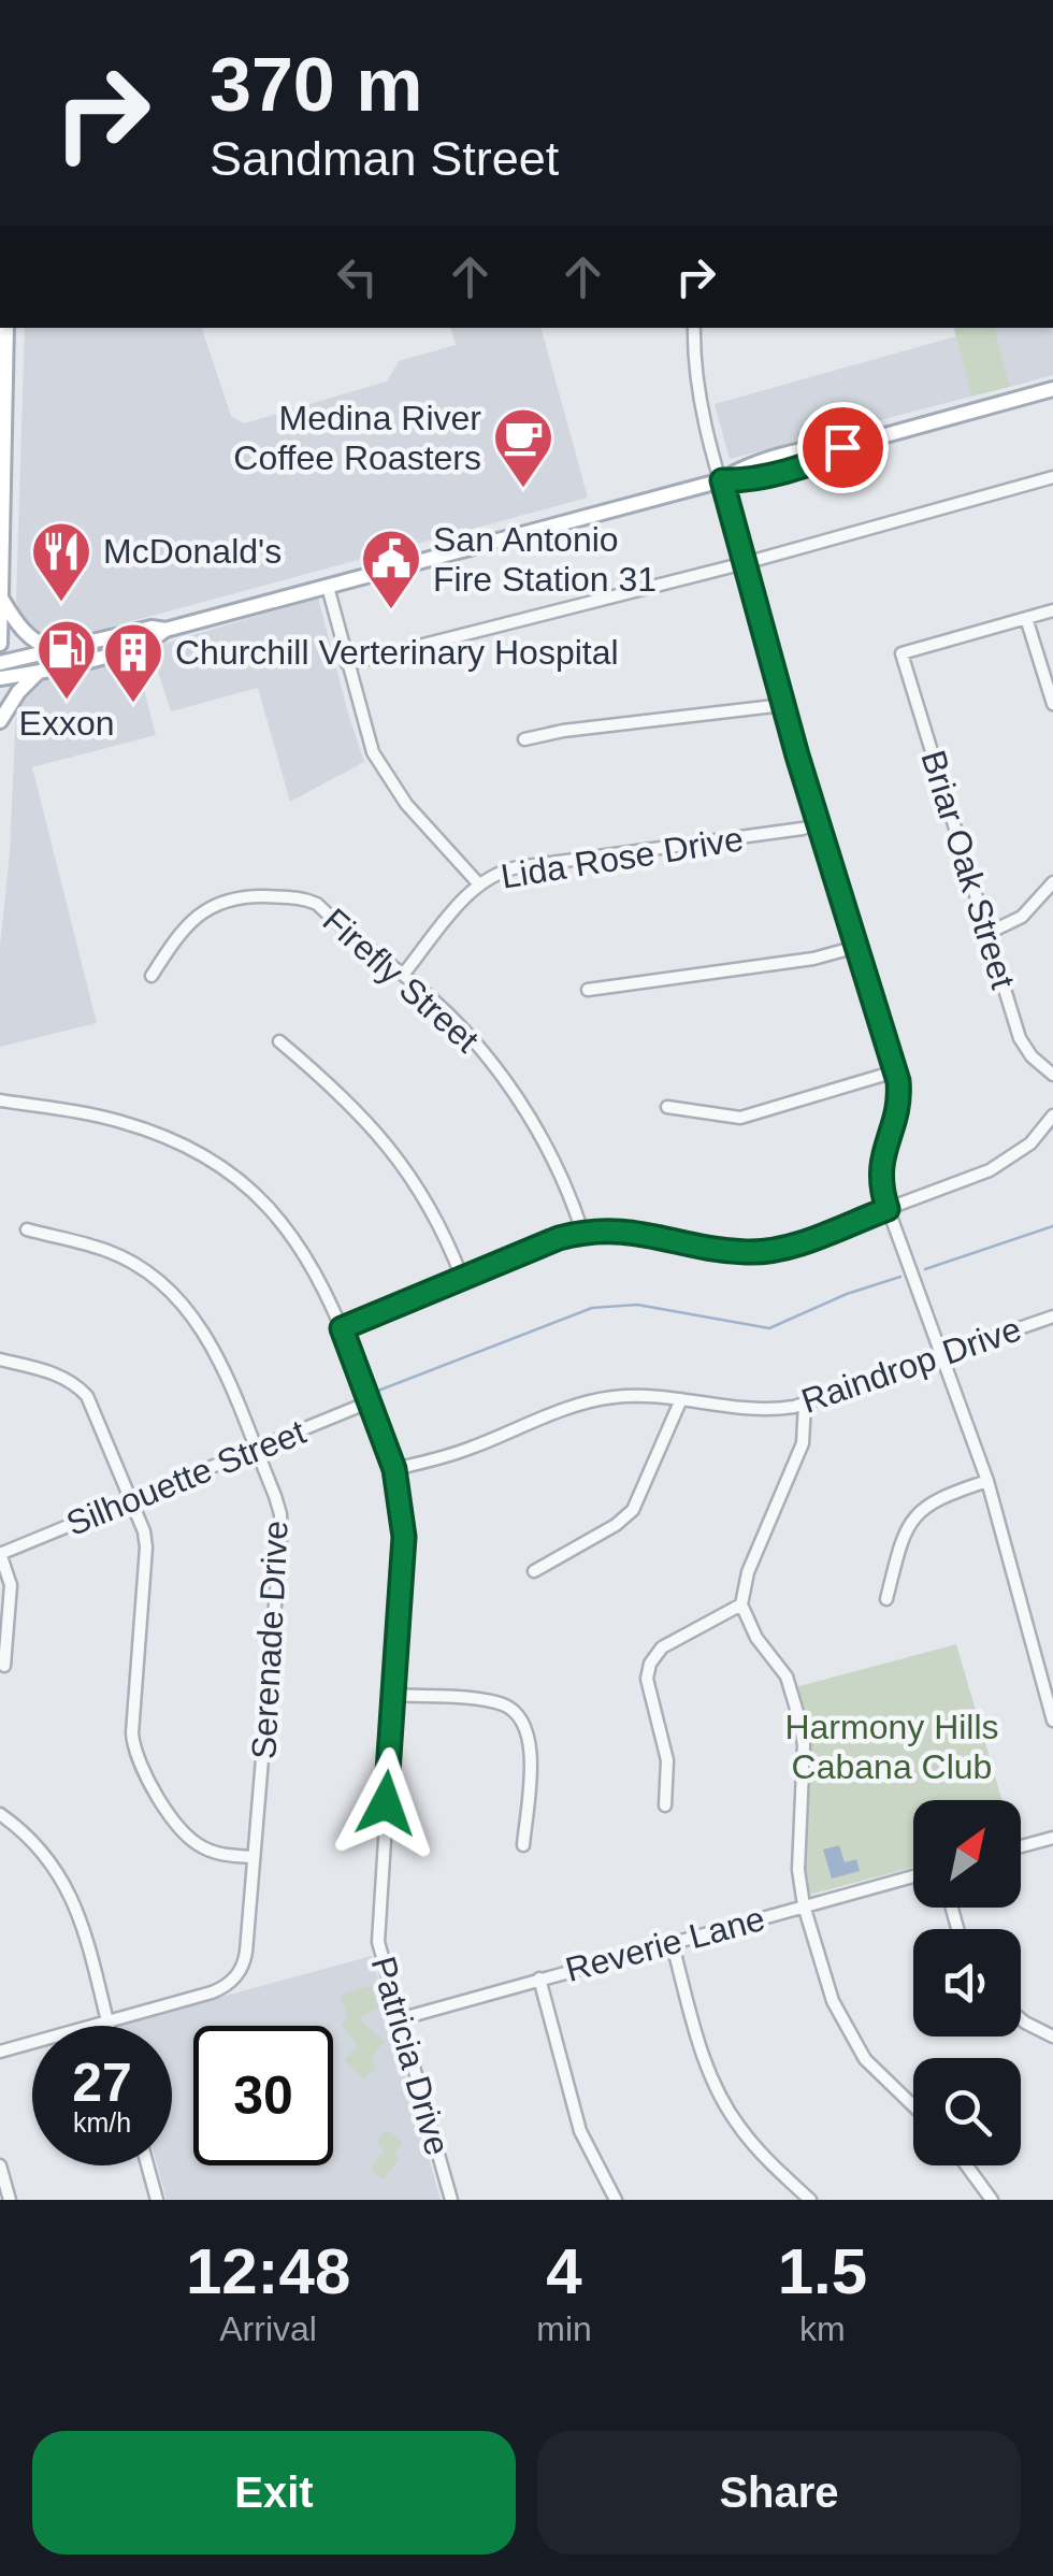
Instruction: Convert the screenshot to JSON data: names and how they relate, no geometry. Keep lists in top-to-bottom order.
{
  "streets": {
    "street": [
      "Lida Rose Drive",
      "Briar Oak Street",
      "Firefly Street",
      "Raindrop Drive",
      "Silhouette Street",
      "Serenade Drive",
      "Reverie Lane",
      "Patricia Drive"
    ]
  },
  "crossings": [
    ["Lida Rose Drive", "Firefly Street"],
    ["Raindrop Drive", "Patricia Drive"],
    ["Silhouette Street", "Serenade Drive"],
    ["Silhouette Street", "Patricia Drive"],
    ["Reverie Lane", "Patricia Drive"]
  ],
  "parks": ["Harmony Hills Cabana Club"],
  "places": {
    "cafe": ["Medina River Coffee Roasters"],
    "restaurant": ["McDonald's"],
    "public building": ["San Antonio Fire Station 31"],
    "fuel station": ["Exxon"],
    "building": ["Churchill Verterinary Hospital"]
  },
  "north": "top right",
  "page": {
    "turn": ["370 m", "Sandman Street"],
    "speed": "27 km/h",
    "limit": "30",
    "eta": [
      "12:48",
      "Arrival",
      "4",
      "min",
      "1.5",
      "km"
    ],
    "buttons": ["Exit", "Share"]
  }
}
